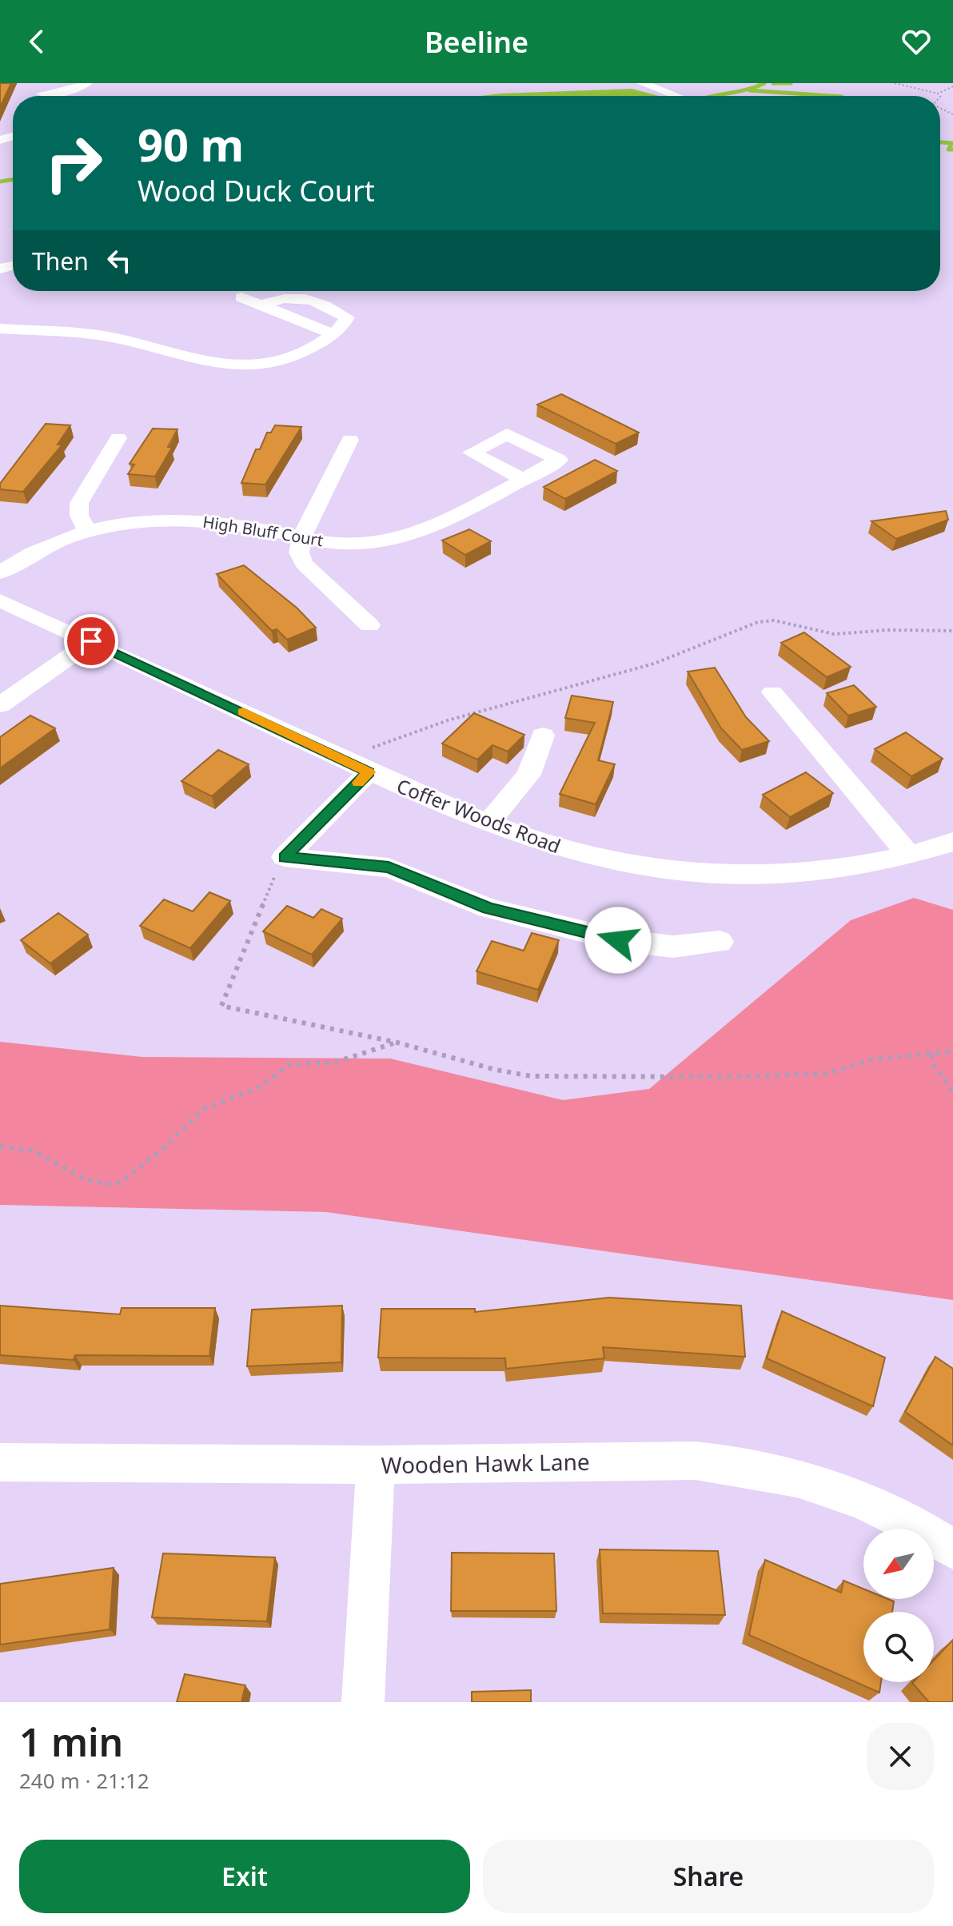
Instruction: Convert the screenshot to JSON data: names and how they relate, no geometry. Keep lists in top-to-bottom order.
{
  "streets": {
    "street": ["High Bluff Court", "Coffer Woods Road", "Wooden Hawk Lane"]
  },
  "north": "bottom left",
  "page": {
    "header": "Beeline",
    "turn": ["90 m", "Wood Duck Court"],
    "then": "Then",
    "heading": ["1 min", "240 m · 21:12"],
    "buttons": ["Exit", "Share"]
  }
}
